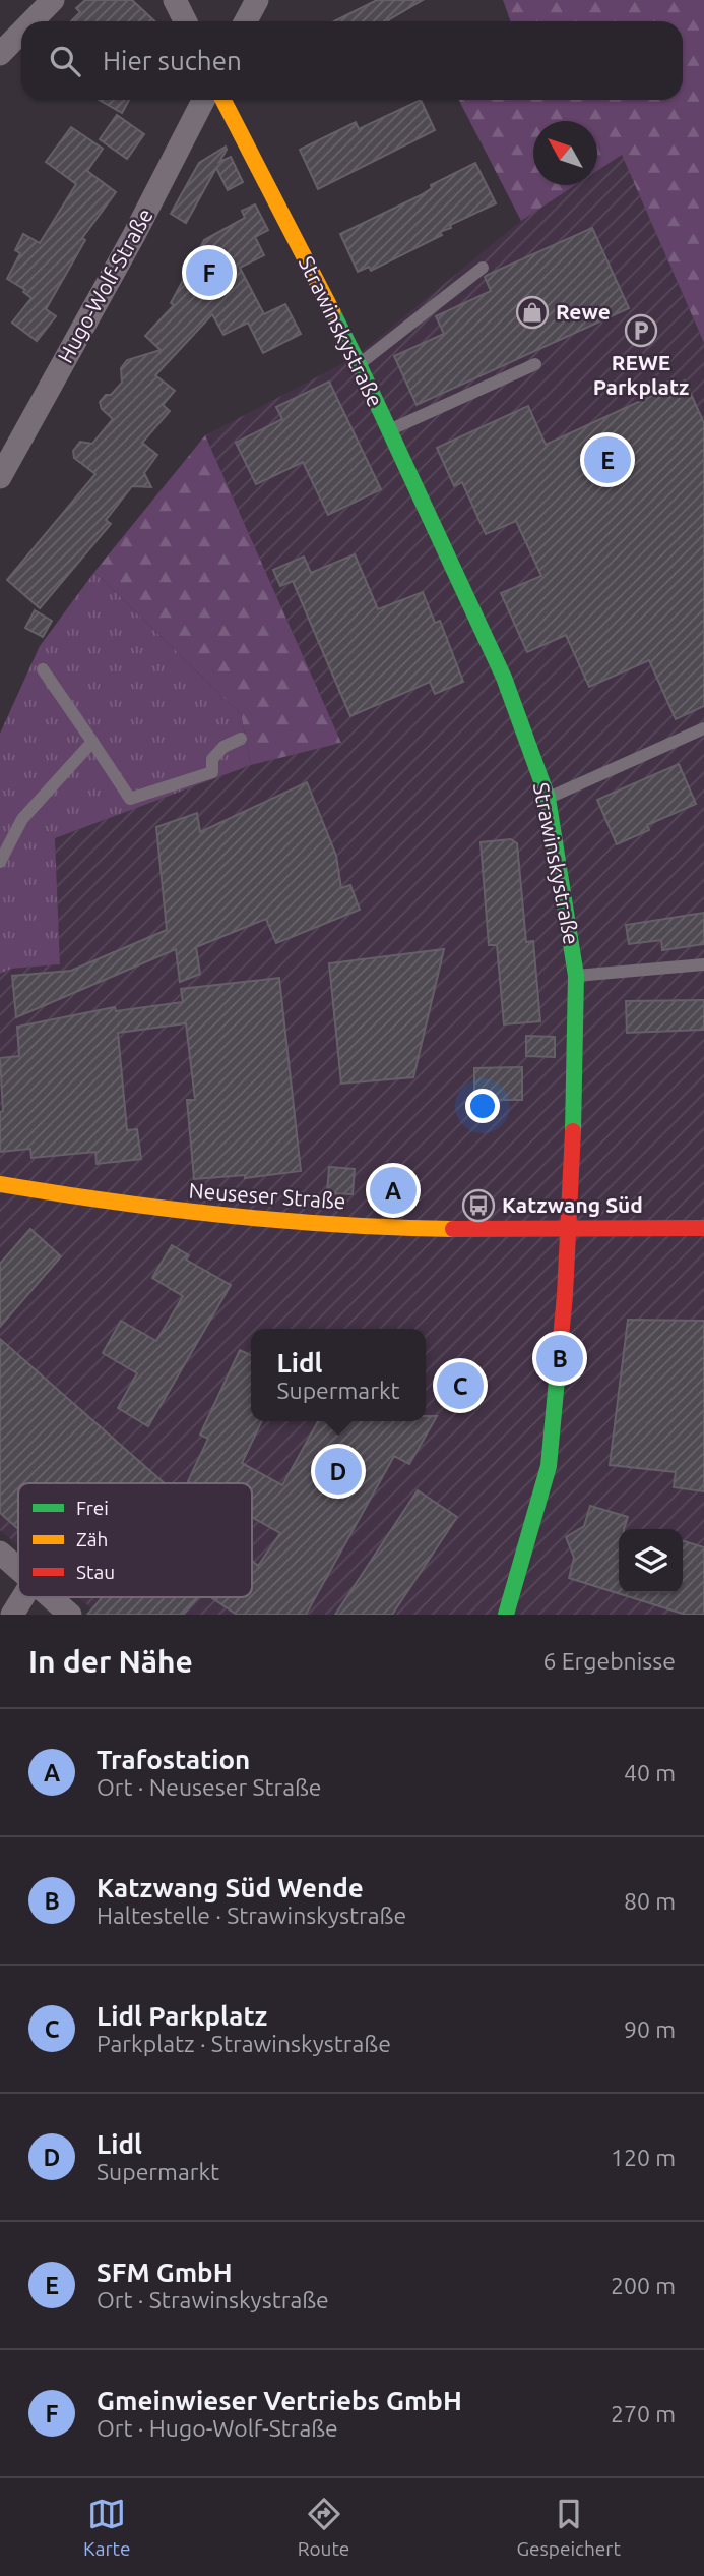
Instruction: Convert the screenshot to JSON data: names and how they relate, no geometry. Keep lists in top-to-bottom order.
{
  "streets": {
    "street": ["Hugo-Wolf-Straße", "Strawinskystraße", "Neuseser Straße"]
  },
  "crossings": [
    ["Strawinskystraße", "Neuseser Straße"]
  ],
  "places": {
    "shop": ["Rewe"],
    "parking": ["REWE Parkplatz"],
    "bus stop": ["Katzwang Süd"]
  },
  "legend": ["Frei", "Zäh", "Stau"],
  "north": "top left",
  "page": {
    "search": "Hier suchen",
    "pins": [
      "F",
      "E",
      "A",
      "B",
      "C",
      "D"
    ],
    "popup": ["Lidl", "Supermarkt"],
    "heading": ["In der Nähe", "6 Ergebnisse"],
    "list": [
      {
        "mark": "A",
        "name": "Trafostation",
        "note": "Ort · Neuseser Straße",
        "value": "40 m"
      },
      {
        "mark": "B",
        "name": "Katzwang Süd Wende",
        "note": "Haltestelle · Strawinskystraße",
        "value": "80 m"
      },
      {
        "mark": "C",
        "name": "Lidl Parkplatz",
        "note": "Parkplatz · Strawinskystraße",
        "value": "90 m"
      },
      {
        "mark": "D",
        "name": "Lidl",
        "note": "Supermarkt",
        "value": "120 m"
      },
      {
        "mark": "E",
        "name": "SFM GmbH",
        "note": "Ort · Strawinskystraße",
        "value": "200 m"
      },
      {
        "mark": "F",
        "name": "Gmeinwieser Vertriebs GmbH",
        "note": "Ort · Hugo-Wolf-Straße",
        "value": "270 m"
      }
    ],
    "nav": ["Karte", "Route", "Gespeichert"]
  }
}
